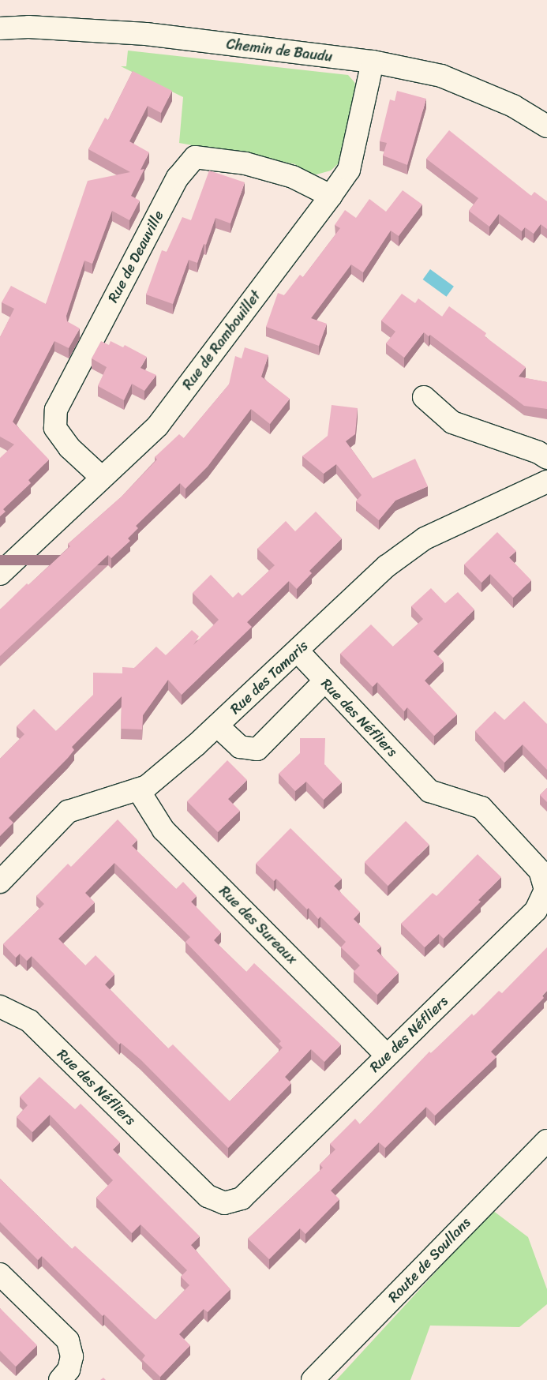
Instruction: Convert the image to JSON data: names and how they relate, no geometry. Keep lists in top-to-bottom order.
{
  "streets": {
    "street": [
      "Chemin de Baudu",
      "Rue de Deauville",
      "Rue de Rambouillet",
      "Rue des Tamaris",
      "Rue des Néfliers",
      "Rue des Sureaux",
      "Route de Soullans"
    ]
  },
  "crossings": [
    ["Chemin de Baudu", "Rue de Rambouillet"],
    ["Rue de Deauville", "Rue de Rambouillet"],
    ["Rue des Tamaris", "Rue des Néfliers"],
    ["Rue des Tamaris", "Rue des Sureaux"],
    ["Rue des Néfliers", "Rue des Sureaux"]
  ]
}
